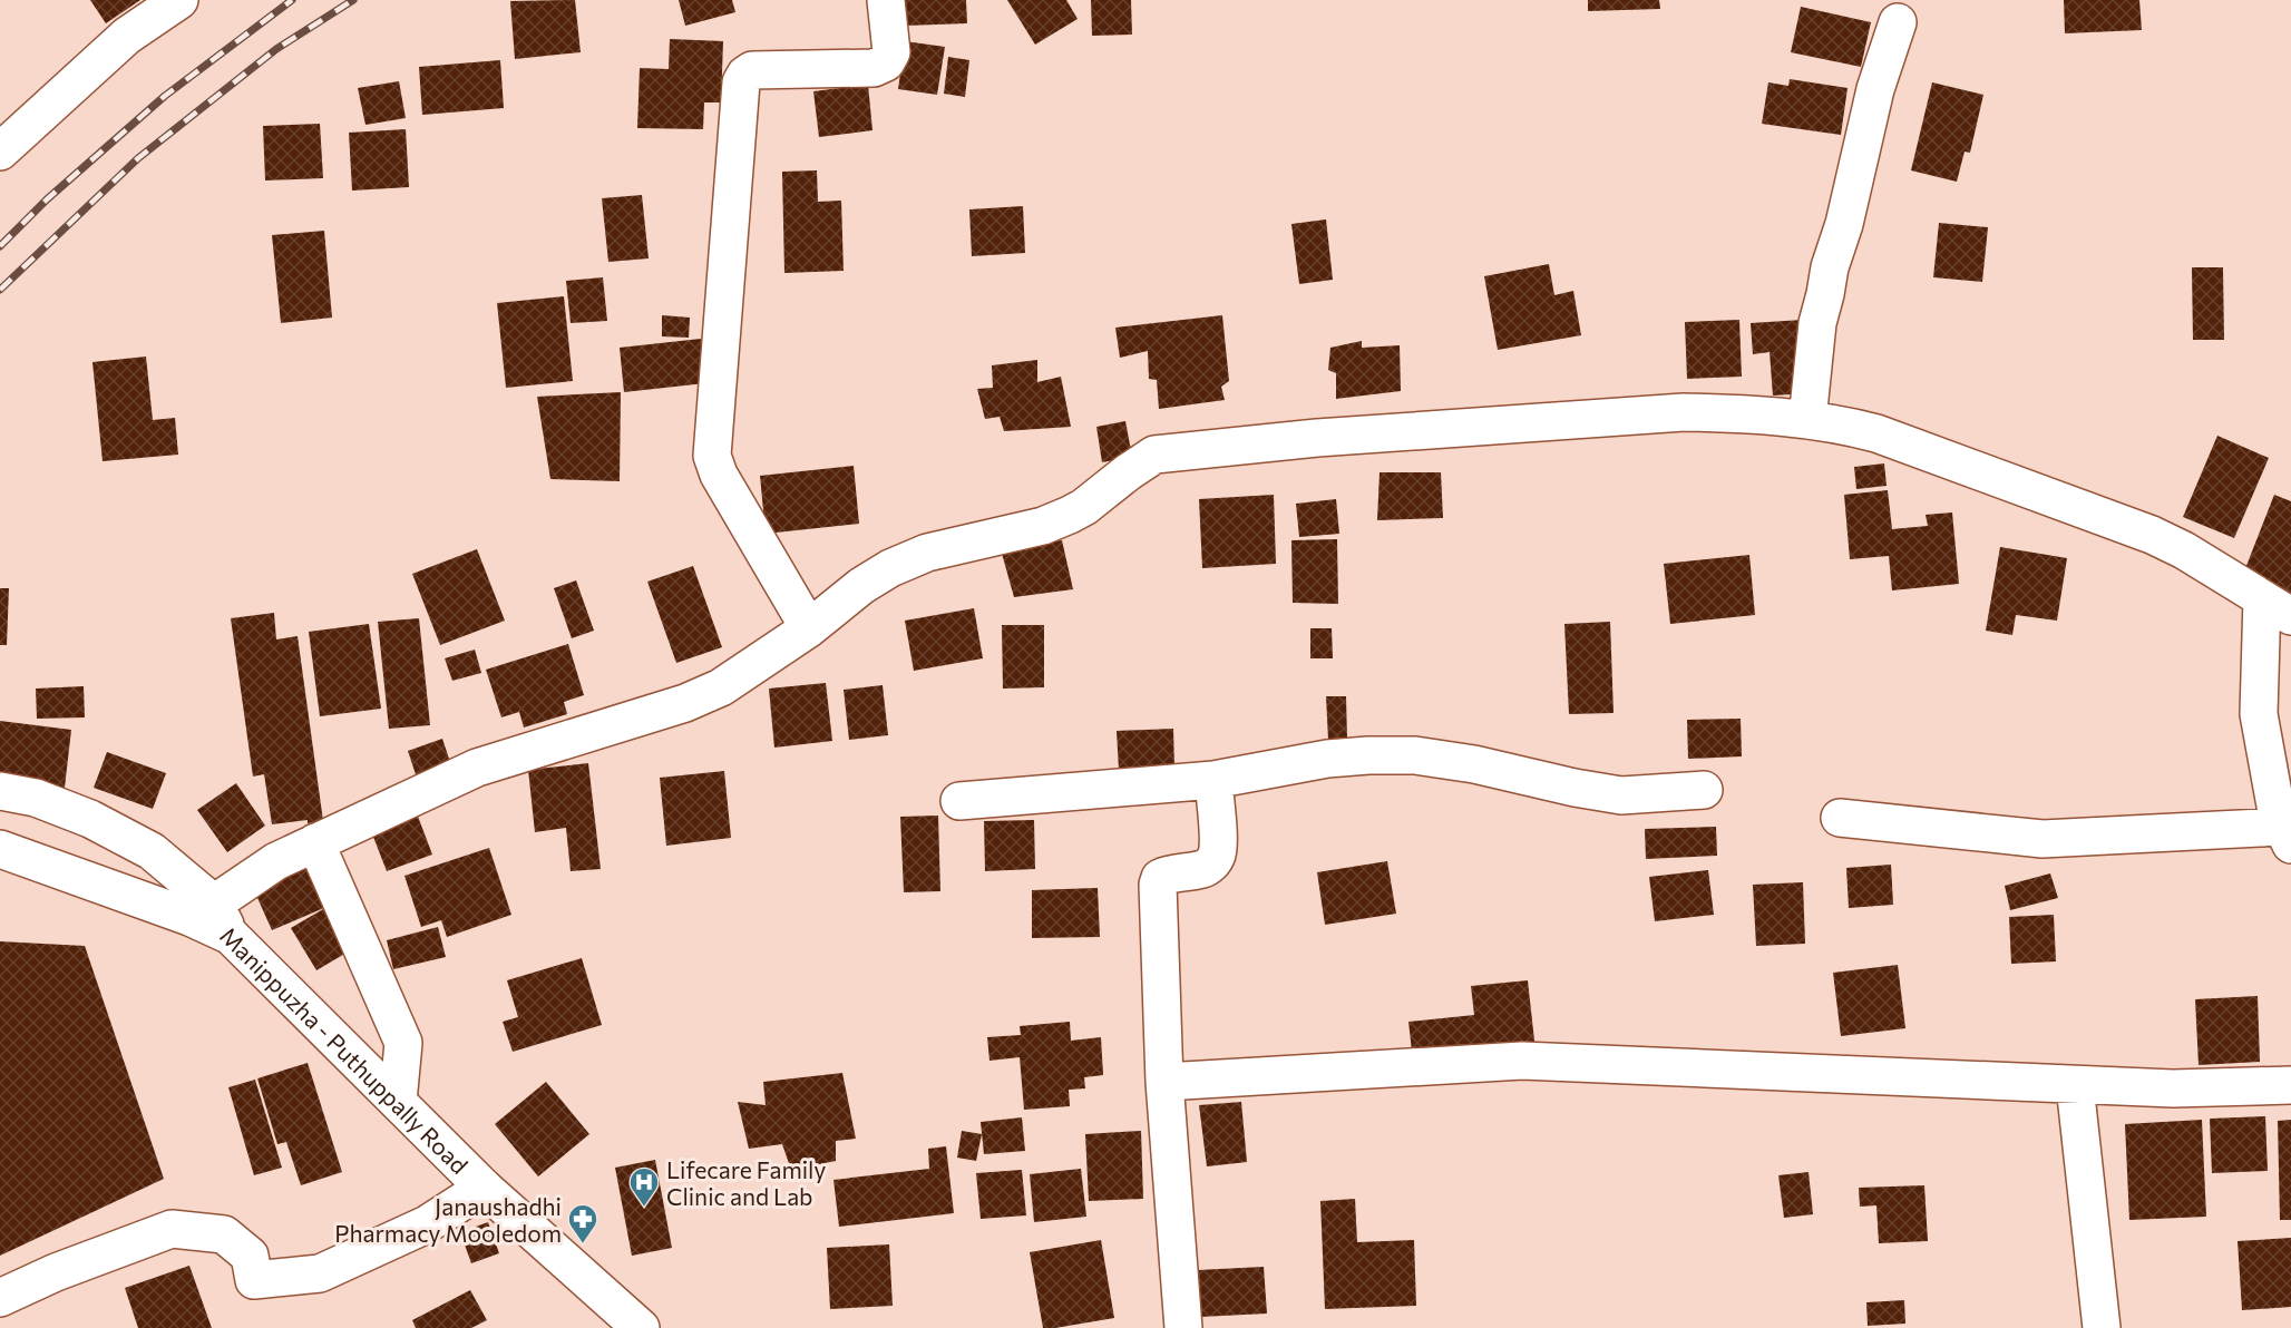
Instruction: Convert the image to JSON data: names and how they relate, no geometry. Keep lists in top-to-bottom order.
{
  "streets": {
    "street": ["Manippuzha - Puthuppally Road"]
  },
  "places": {
    "hospital": ["Lifecare Family Clinic and Lab"],
    "pharmacy": ["Janaushadhi Pharmacy Mooledom"]
  }
}
